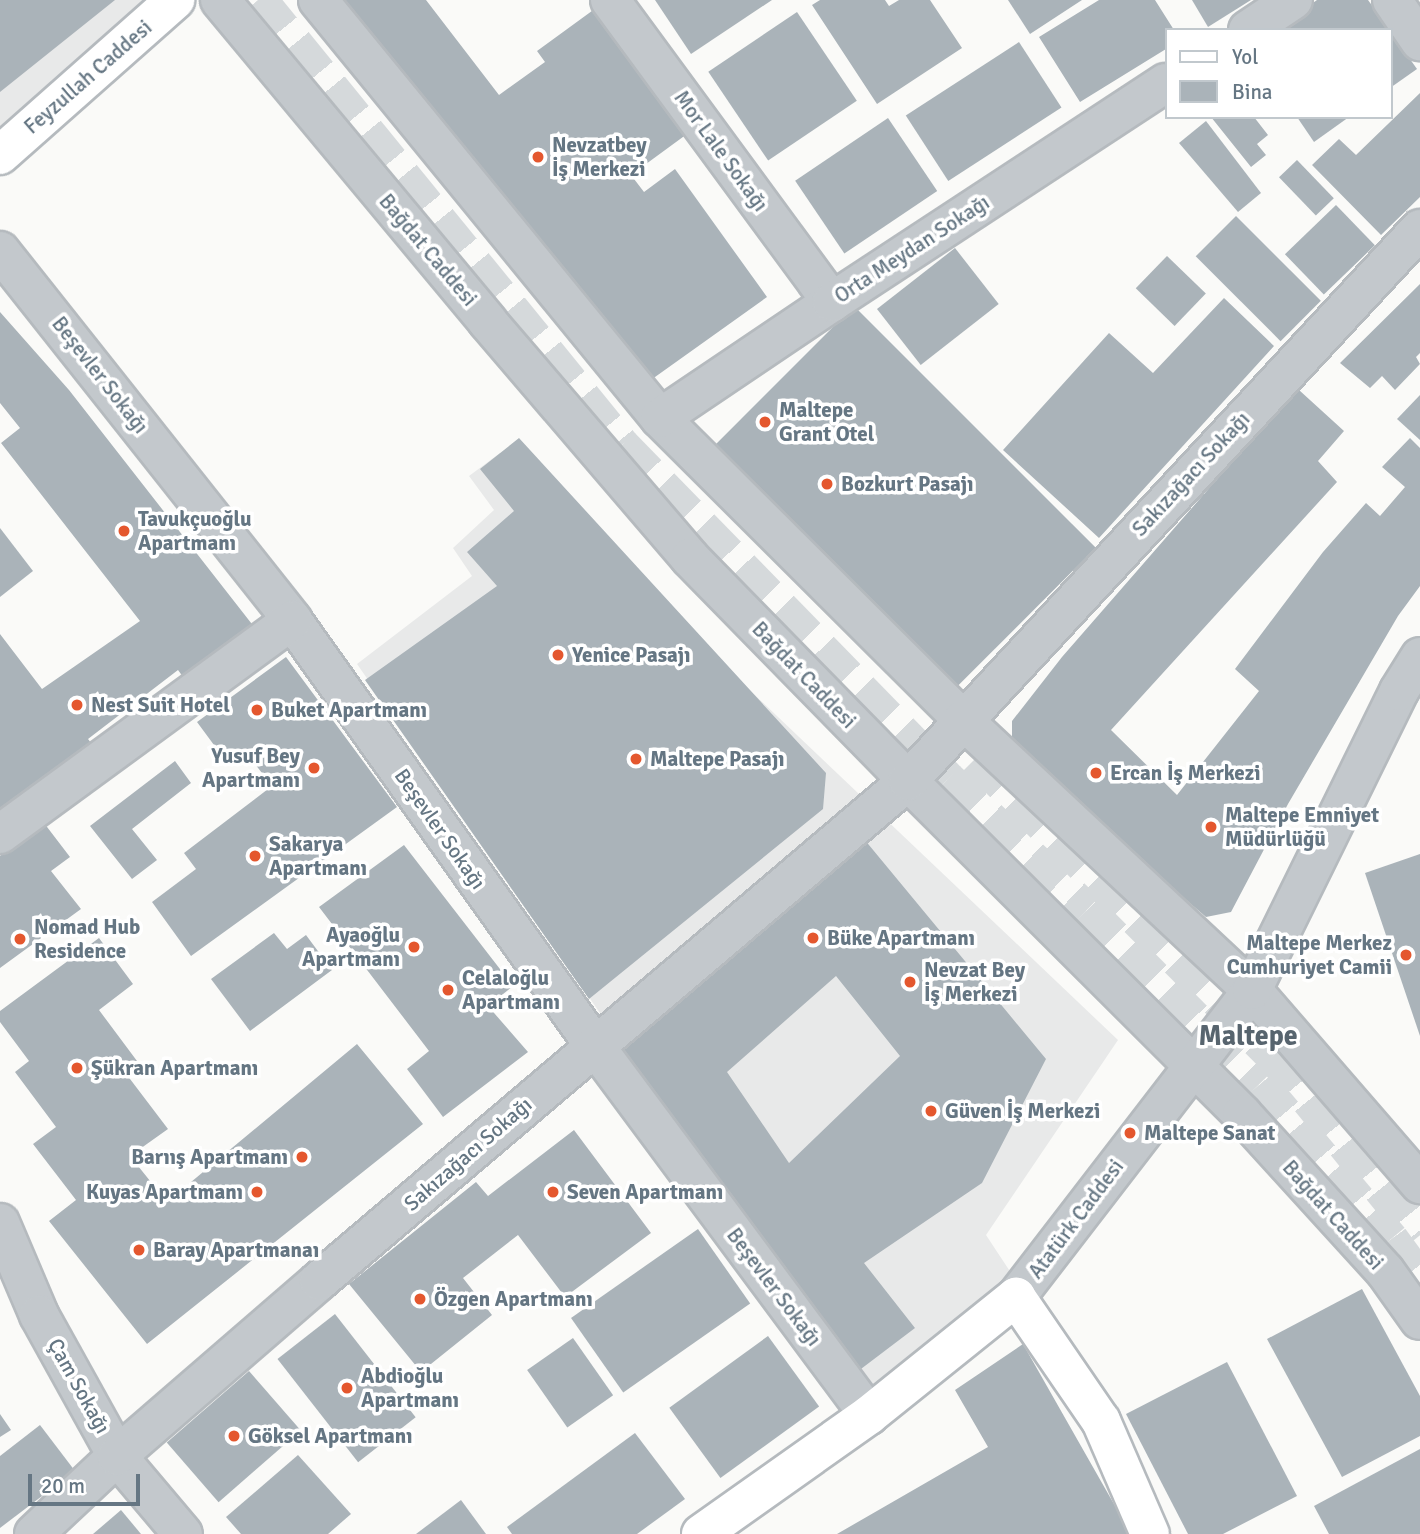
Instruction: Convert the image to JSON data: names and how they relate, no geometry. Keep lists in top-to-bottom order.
{
  "streets": {
    "main road": ["Feyzullah Caddesi", "Atatürk Caddesi"],
    "street": [
      "Mor Lale Sokağı",
      "Orta Meydan Sokağı",
      "Bağdat Caddesi",
      "Beşevler Sokağı",
      "Sakızağacı Sokağı",
      "Çam Sokağı"
    ]
  },
  "crossings": [
    ["Mor Lale Sokağı", "Orta Meydan Sokağı"],
    ["Bağdat Caddesi", "Sakızağacı Sokağı"],
    ["Bağdat Caddesi", "Atatürk Caddesi"],
    ["Beşevler Sokağı", "Sakızağacı Sokağı"],
    ["Beşevler Sokağı", "Atatürk Caddesi"],
    ["Sakızağacı Sokağı", "Çam Sokağı"]
  ],
  "districts": ["Maltepe"],
  "places": [
    "Nevzatbey İş Merkezi",
    "Maltepe Grant Otel",
    "Bozkurt Pasajı",
    "Tavukçuoğlu Apartmanı",
    "Yenice Pasajı",
    "Nest Suit Hotel",
    "Buket Apartmanı",
    "Maltepe Pasajı",
    "Yusuf Bey Apartmanı",
    "Ercan İş Merkezi",
    "Maltepe Emniyet Müdürlüğü",
    "Sakarya Apartmanı",
    "Büke Apartmanı",
    "Nomad Hub Residence",
    "Ayaoğlu Apartmanı",
    "Maltepe Merkez Cumhuriyet Camii",
    "Nevzat Bey İş Merkezi",
    "Celaloğlu Apartmanı",
    "Şükran Apartmanı",
    "Güven İş Merkezi",
    "Maltepe Sanat",
    "Barıış Apartmanı",
    "Kuyas Apartmanı",
    "Seven Apartmanı",
    "Baray Apartmanaı",
    "Özgen Apartmanı",
    "Abdioğlu Apartmanı",
    "Göksel Apartmanı"
  ],
  "legend": ["Yol", "Bina"],
  "scale_bar": "20 m"
}
